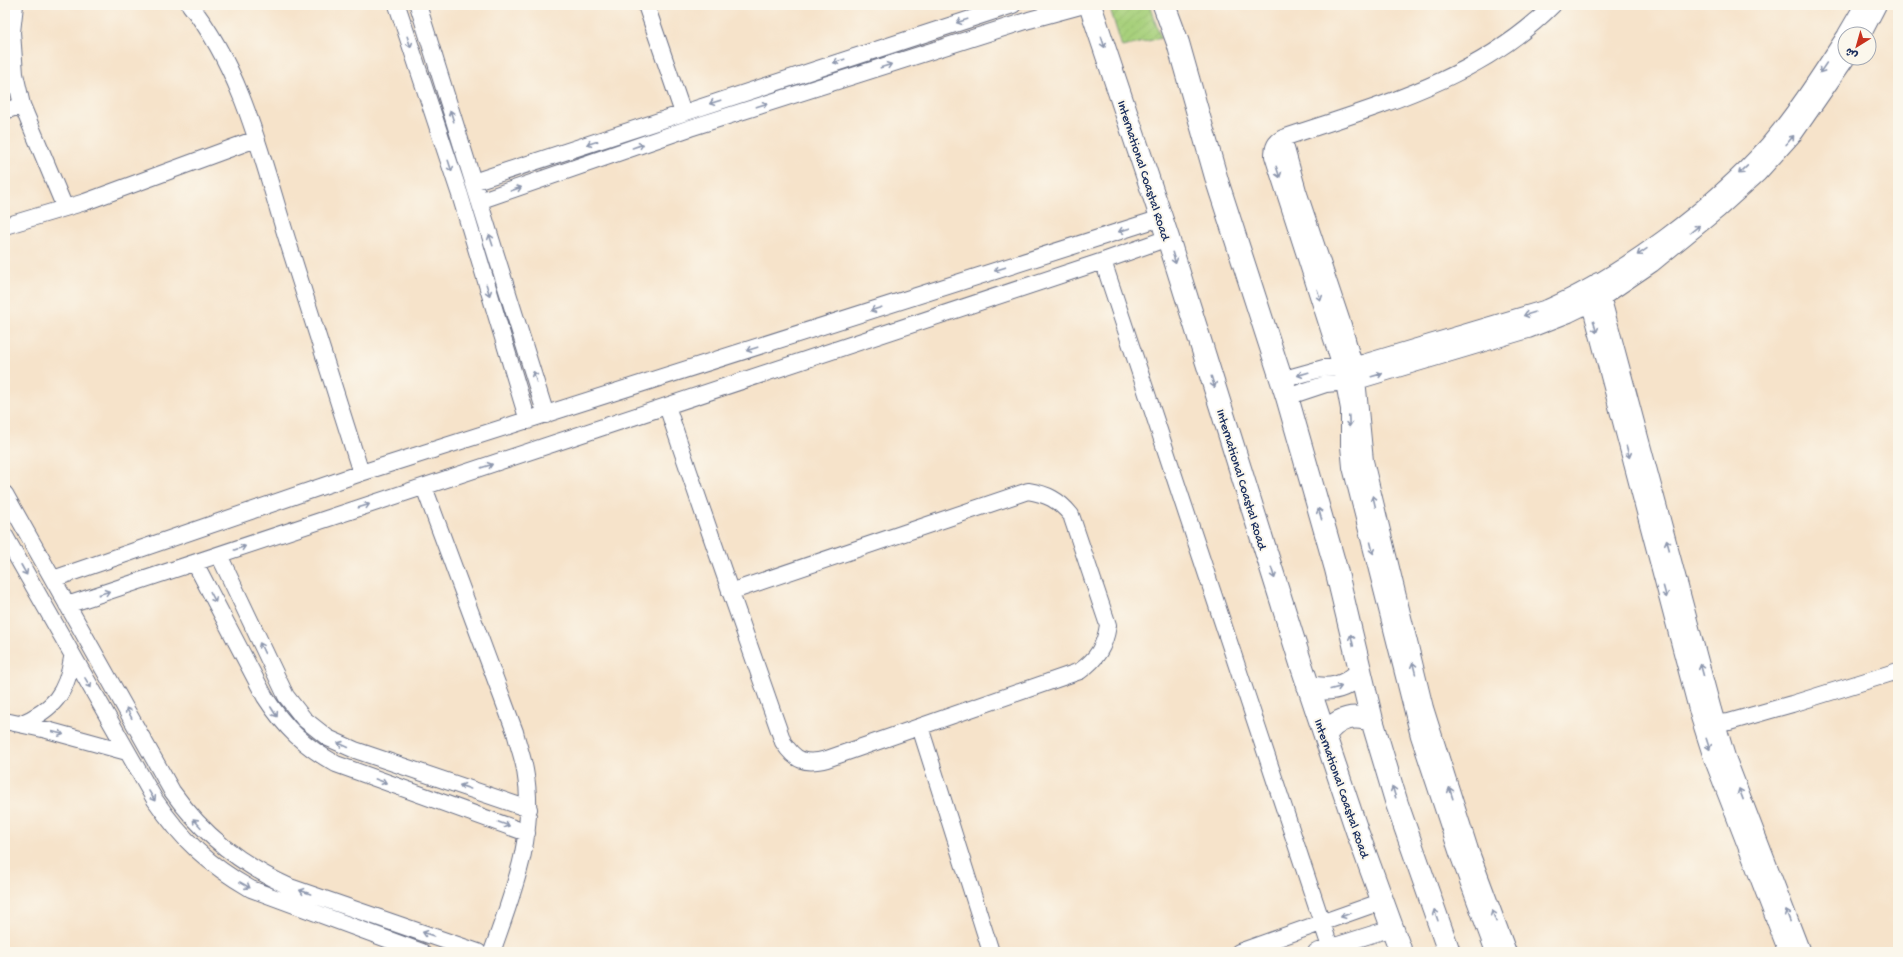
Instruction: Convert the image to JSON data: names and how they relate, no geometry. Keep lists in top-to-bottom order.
{
  "streets": {
    "highway": ["International Coastal Road"]
  },
  "north": "bottom left"
}
